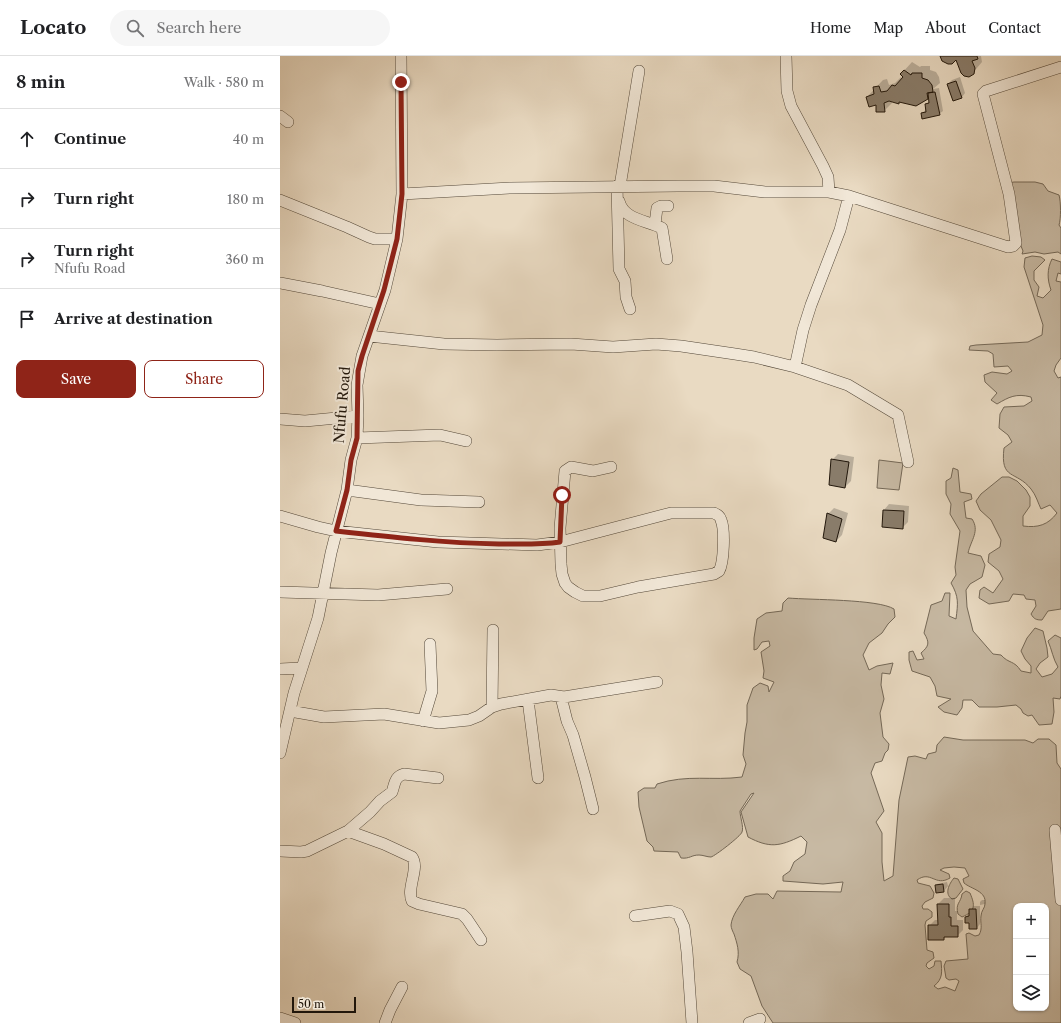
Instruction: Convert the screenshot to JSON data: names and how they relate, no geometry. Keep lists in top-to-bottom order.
{
  "streets": {
    "street": ["Nfufu Road"]
  },
  "scale_bar": "50 m",
  "page": {
    "header": "Locato",
    "search": "Search here",
    "nav": [
      "Home",
      "Map",
      "About",
      "Contact"
    ],
    "heading": ["8 min", "Walk · 580 m"],
    "list": [
      ["Continue", "40 m"],
      ["Turn right", "180 m"],
      ["Turn right", "Nfufu Road", "360 m"],
      "Arrive at destination"
    ],
    "buttons": ["Save", "Share"],
    "map_buttons": ["+", "−"],
    "scale": "50 m"
  }
}
